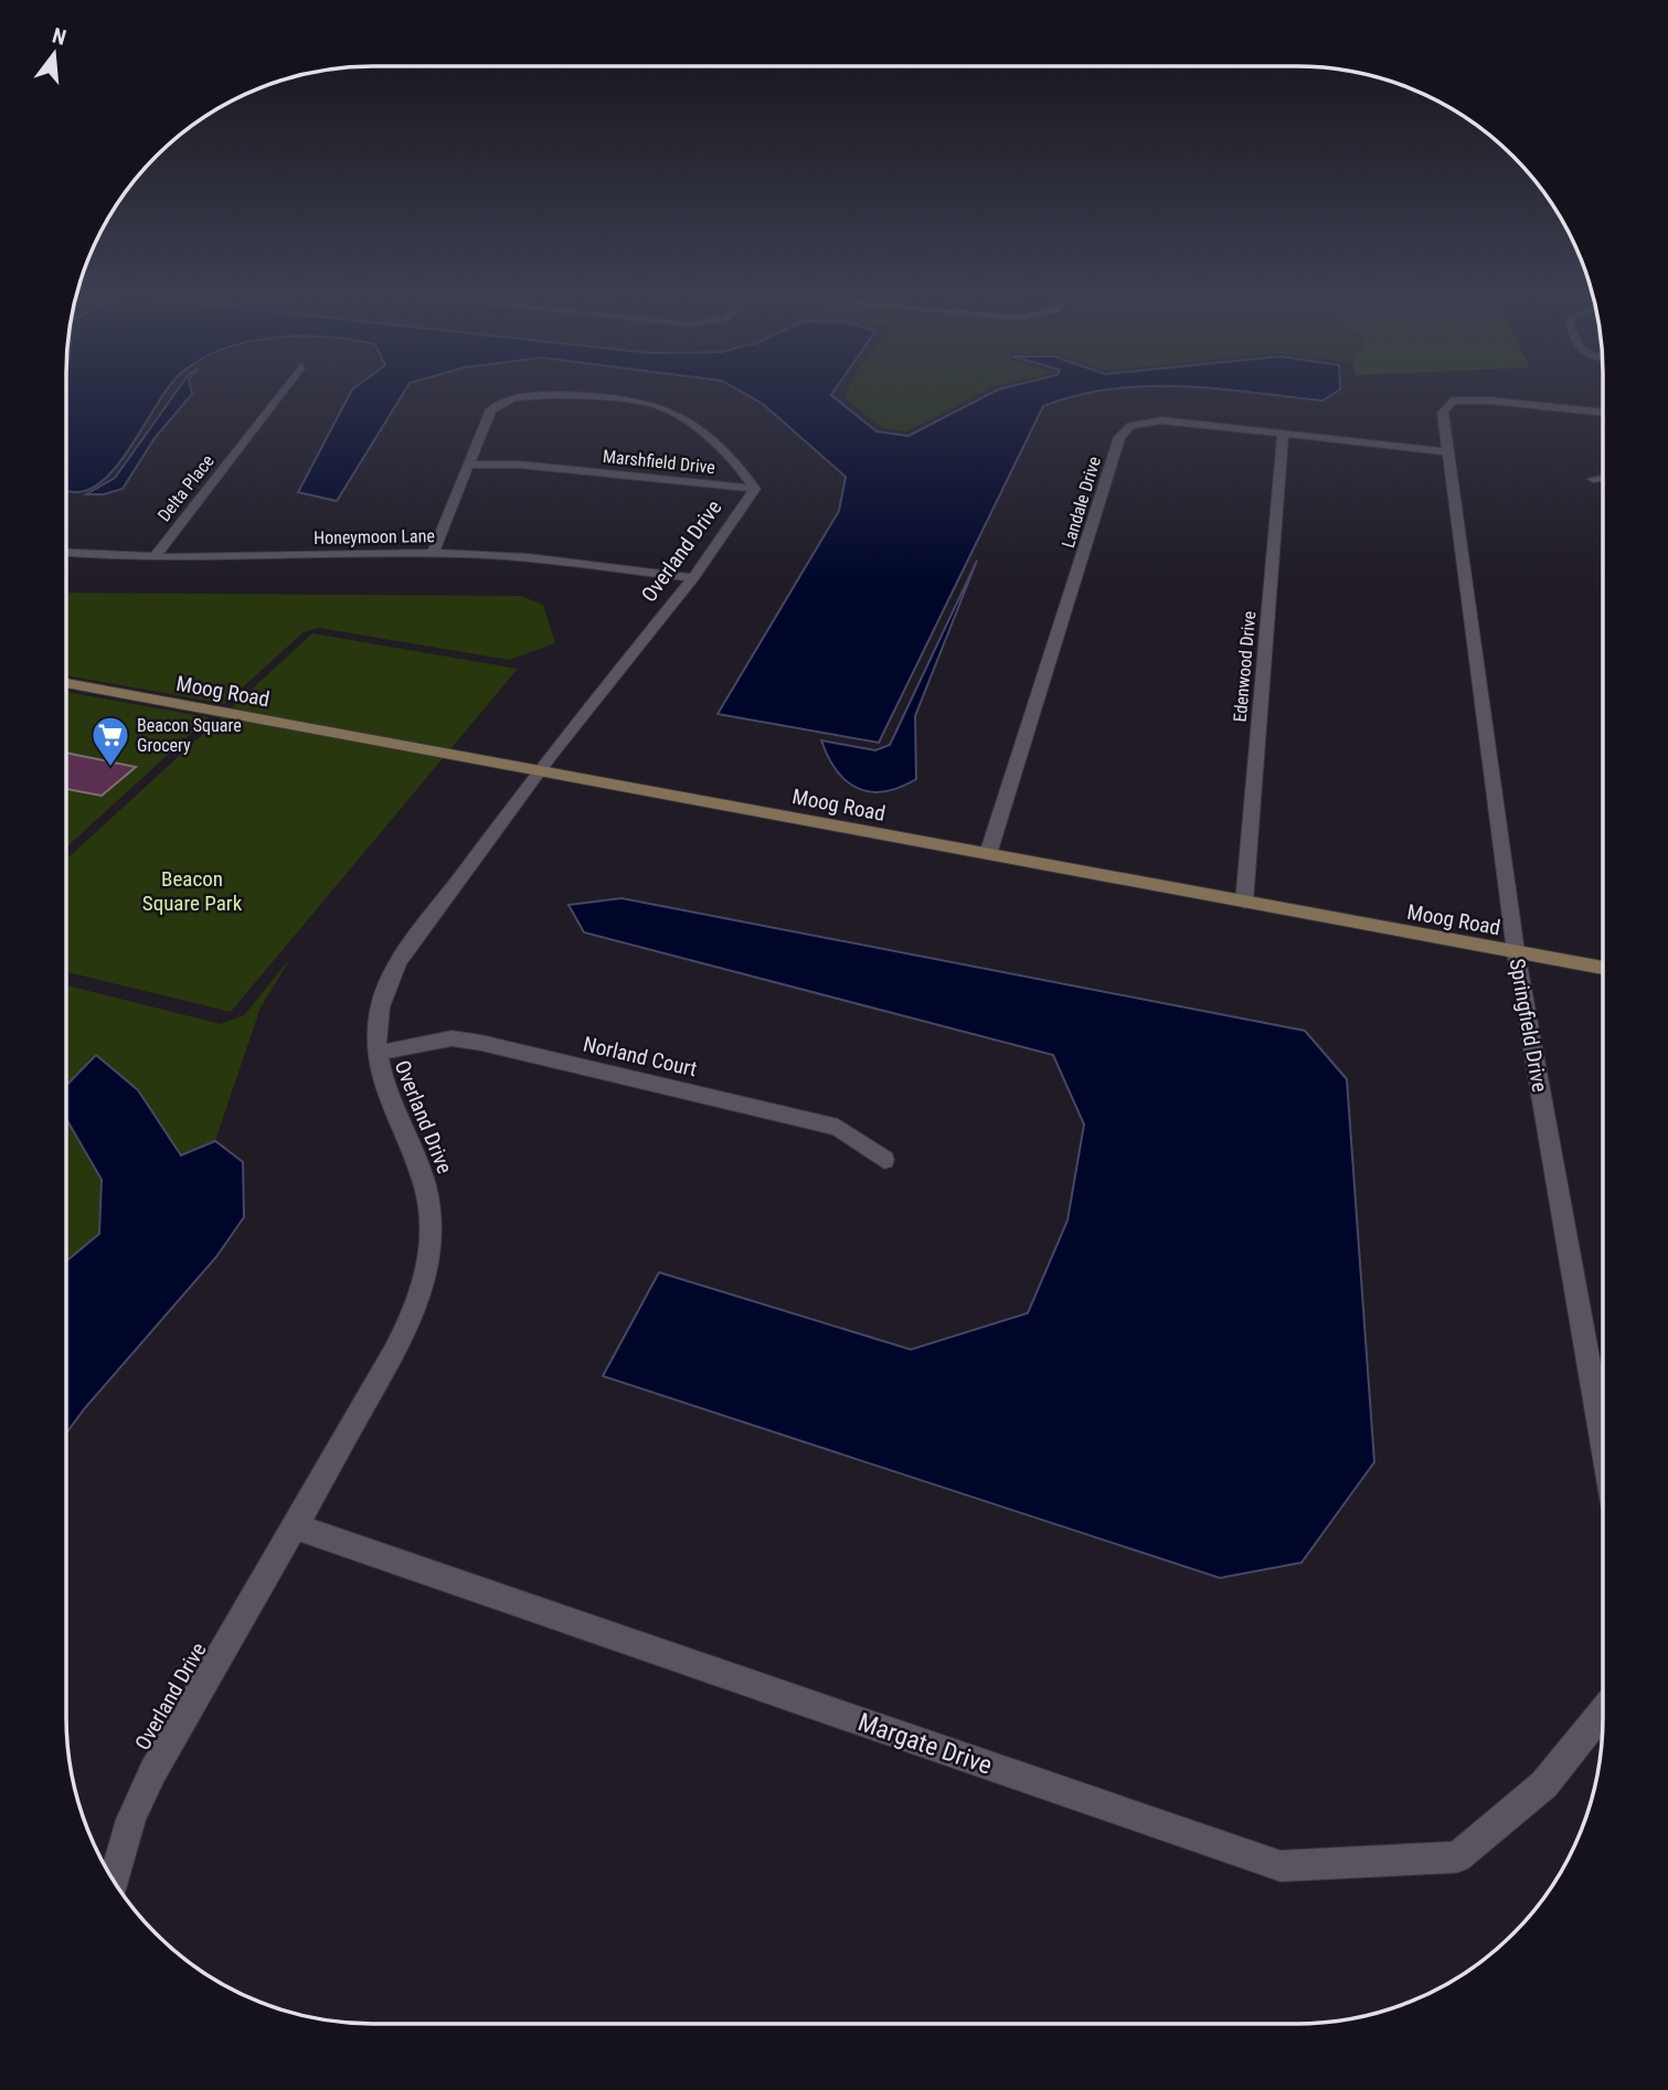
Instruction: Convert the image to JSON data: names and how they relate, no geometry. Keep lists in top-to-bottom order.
{
  "streets": {
    "street": [
      "Marshfield Drive",
      "Delta Place",
      "Landale Drive",
      "Honeymoon Lane",
      "Overland Drive",
      "Edenwood Drive",
      "Moog Road",
      "Springfield Drive",
      "Norland Court",
      "Margate Drive"
    ]
  },
  "crossings": [
    ["Marshfield Drive", "Overland Drive"],
    ["Delta Place", "Honeymoon Lane"],
    ["Landale Drive", "Edenwood Drive"],
    ["Landale Drive", "Moog Road"],
    ["Landale Drive", "Springfield Drive"],
    ["Honeymoon Lane", "Overland Drive"],
    ["Overland Drive", "Moog Road"],
    ["Overland Drive", "Norland Court"],
    ["Overland Drive", "Margate Drive"],
    ["Edenwood Drive", "Moog Road"],
    ["Moog Road", "Springfield Drive"]
  ],
  "parks": ["Beacon Square Park"],
  "places": {
    "supermarket": ["Beacon Square Grocery"]
  },
  "north": "top"
}
